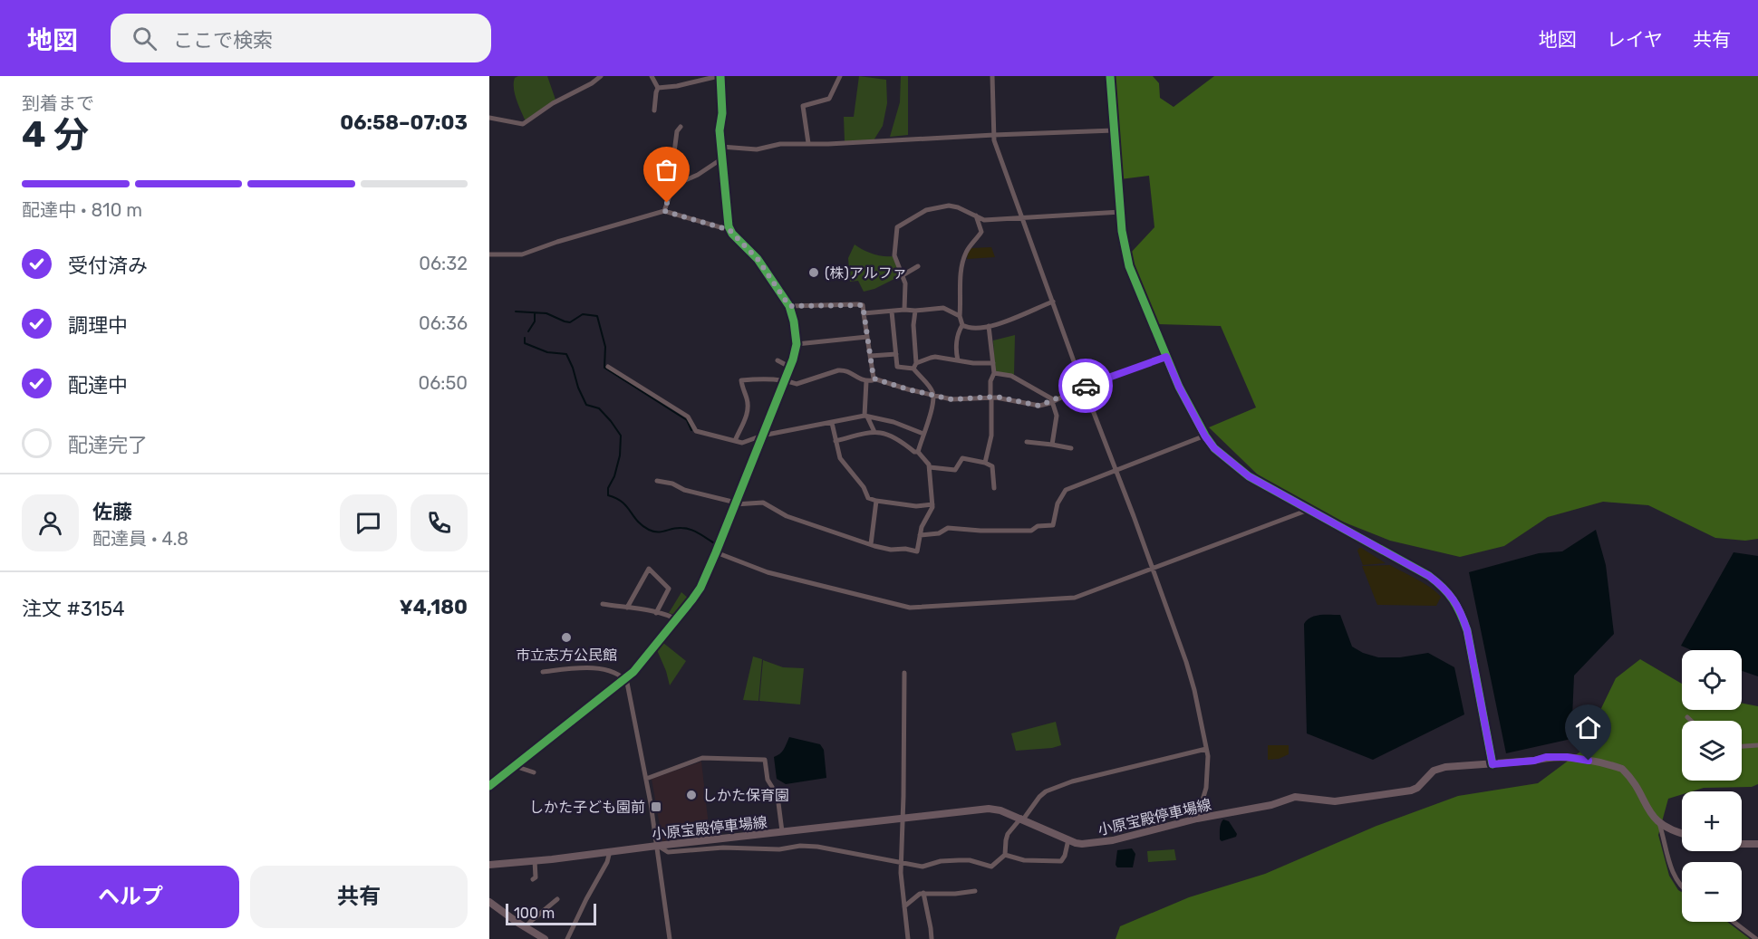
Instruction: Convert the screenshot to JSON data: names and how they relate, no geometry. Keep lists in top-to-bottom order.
{
  "streets": {
    "main road": ["小原宝殿停車場線"]
  },
  "places": {
    "other": ["(株)アルファ", "市立志方公民館", "しかた保育園"],
    "transit": ["しかた子ども園前"]
  },
  "scale_bar": "100 m",
  "page": {
    "header": "地図",
    "search": "ここで検索",
    "nav": ["地図", "レイヤ", "共有"],
    "heading": ["4 分", "到着まで", "06:58–07:03"],
    "panel": [
      "佐藤",
      "配達員 · 4.8",
      "注文 #3154",
      "¥4,180"
    ],
    "bar": "配達中 · 810 m",
    "list": [
      ["受付済み", "06:32"],
      ["調理中", "06:36"],
      ["配達中", "06:50"],
      "配達完了"
    ],
    "map_buttons": ["+", "−"],
    "buttons": ["ヘルプ", "共有"],
    "scale": "100 m"
  }
}
